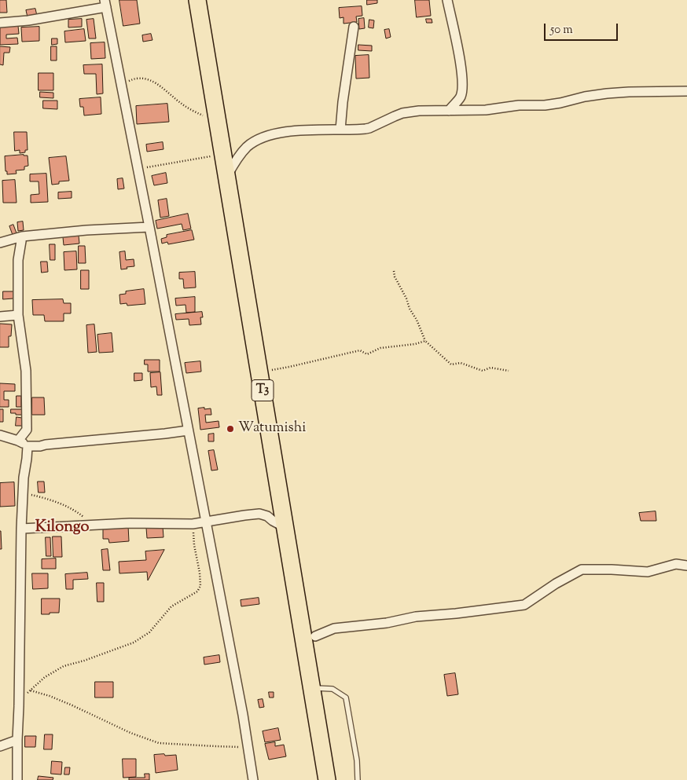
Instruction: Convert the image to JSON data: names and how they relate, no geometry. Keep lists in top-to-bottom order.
{
  "streets": {
    "highway": ["T3"]
  },
  "districts": ["Kilongo"],
  "places": ["Watumishi"],
  "scale_bar": "50 m"
}
